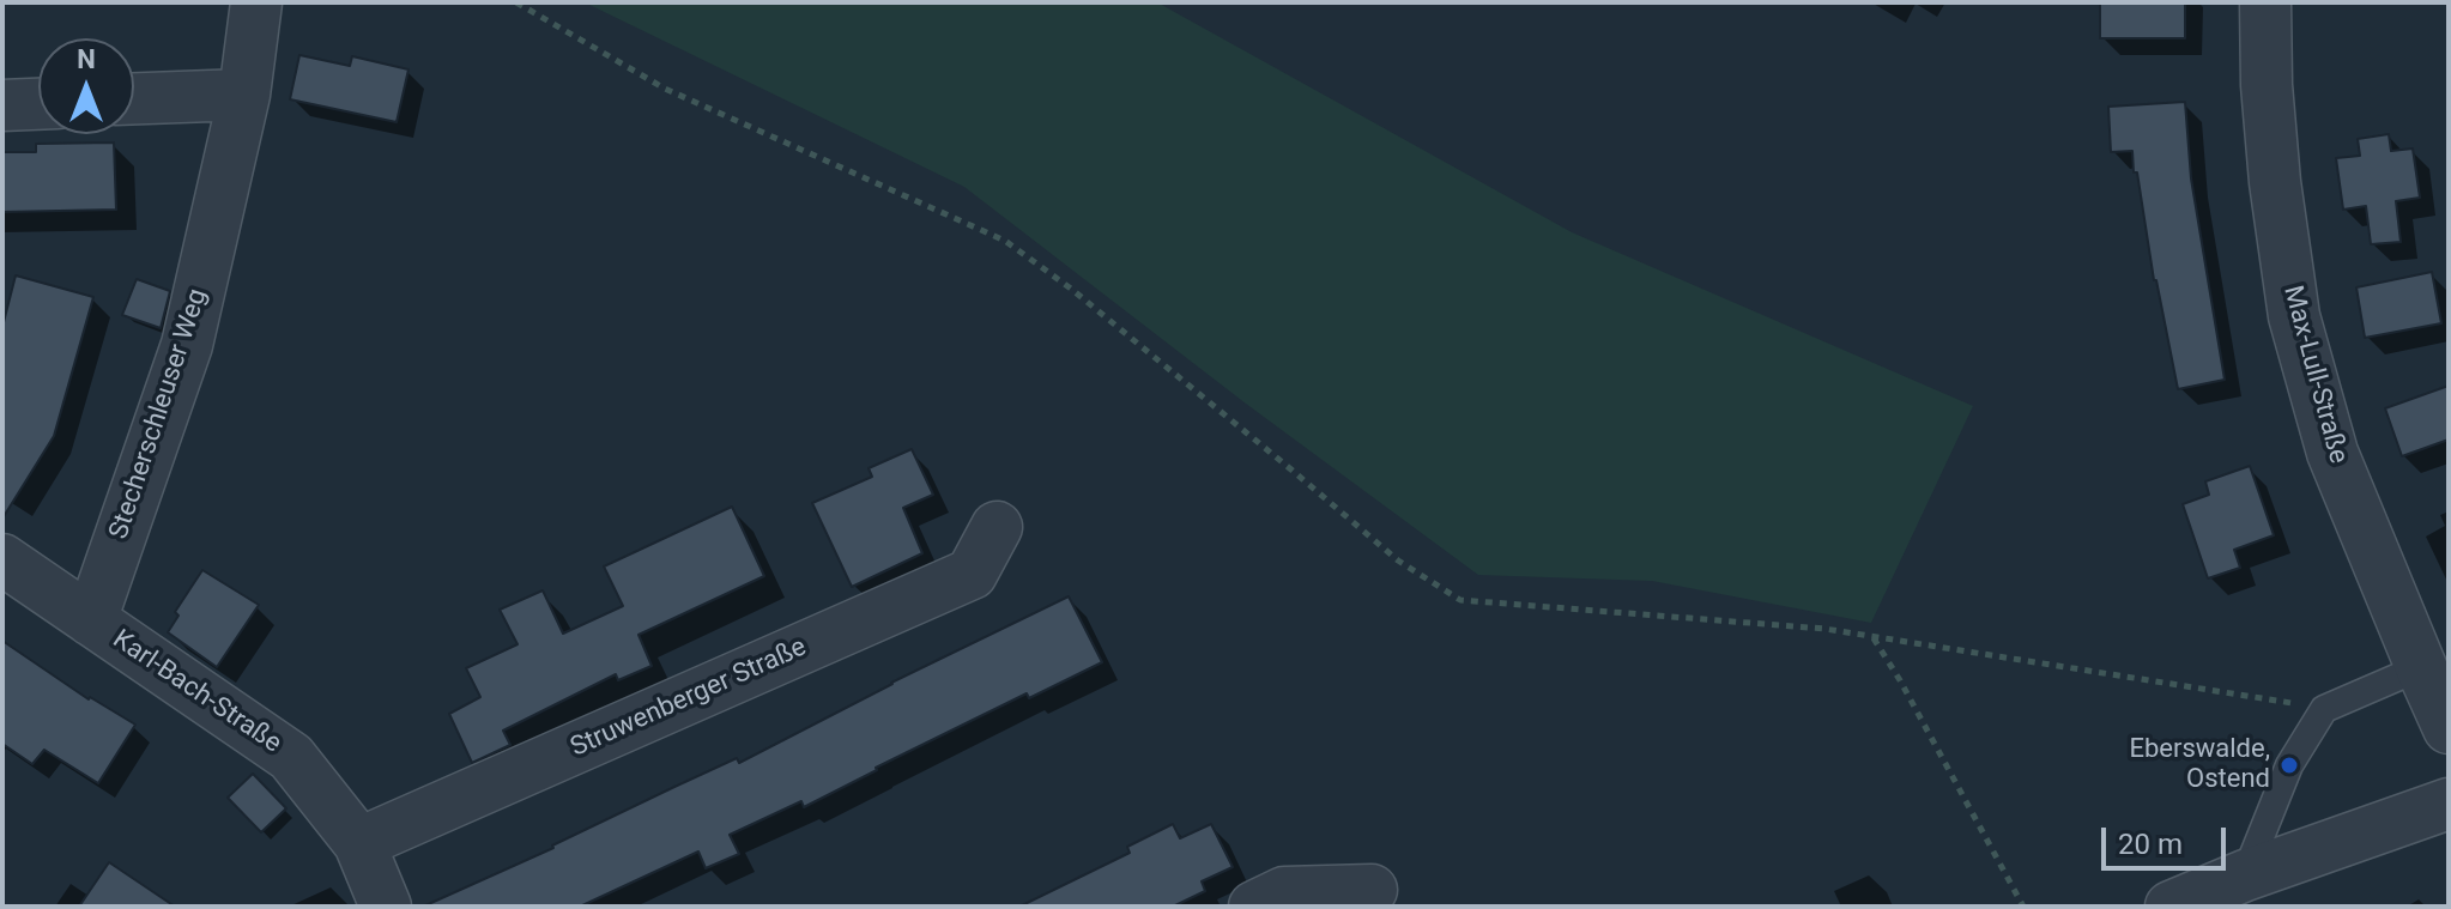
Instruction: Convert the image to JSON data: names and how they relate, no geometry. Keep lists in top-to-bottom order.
{
  "streets": {
    "street": [
      "Max-Lull-Straße",
      "Stecherschleuser Weg",
      "Karl-Bach-Straße",
      "Struwenberger Straße"
    ]
  },
  "crossings": [
    ["Stecherschleuser Weg", "Karl-Bach-Straße"],
    ["Karl-Bach-Straße", "Struwenberger Straße"]
  ],
  "places": ["Eberswalde, Ostend"],
  "scale_bar": "20 m",
  "north": "top"
}
